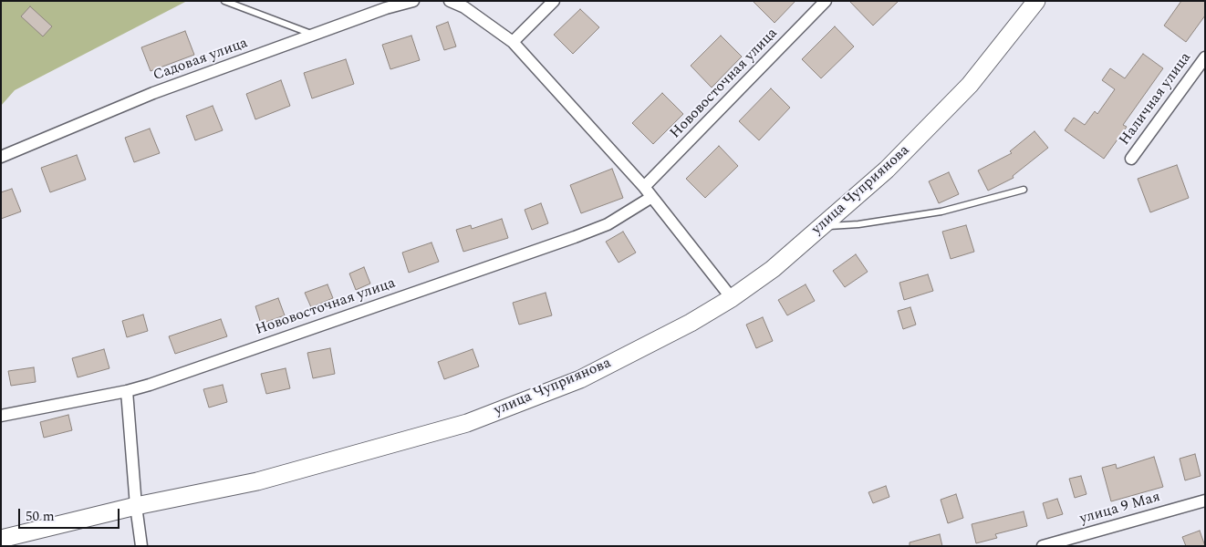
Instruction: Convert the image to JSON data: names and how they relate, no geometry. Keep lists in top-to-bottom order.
{
  "streets": {
    "street": [
      "Садовая улица",
      "Нововосточная улица",
      "Наличная улица",
      "улица Чуприянова",
      "улица 9 Мая"
    ]
  },
  "scale_bar": "50 m"
}
